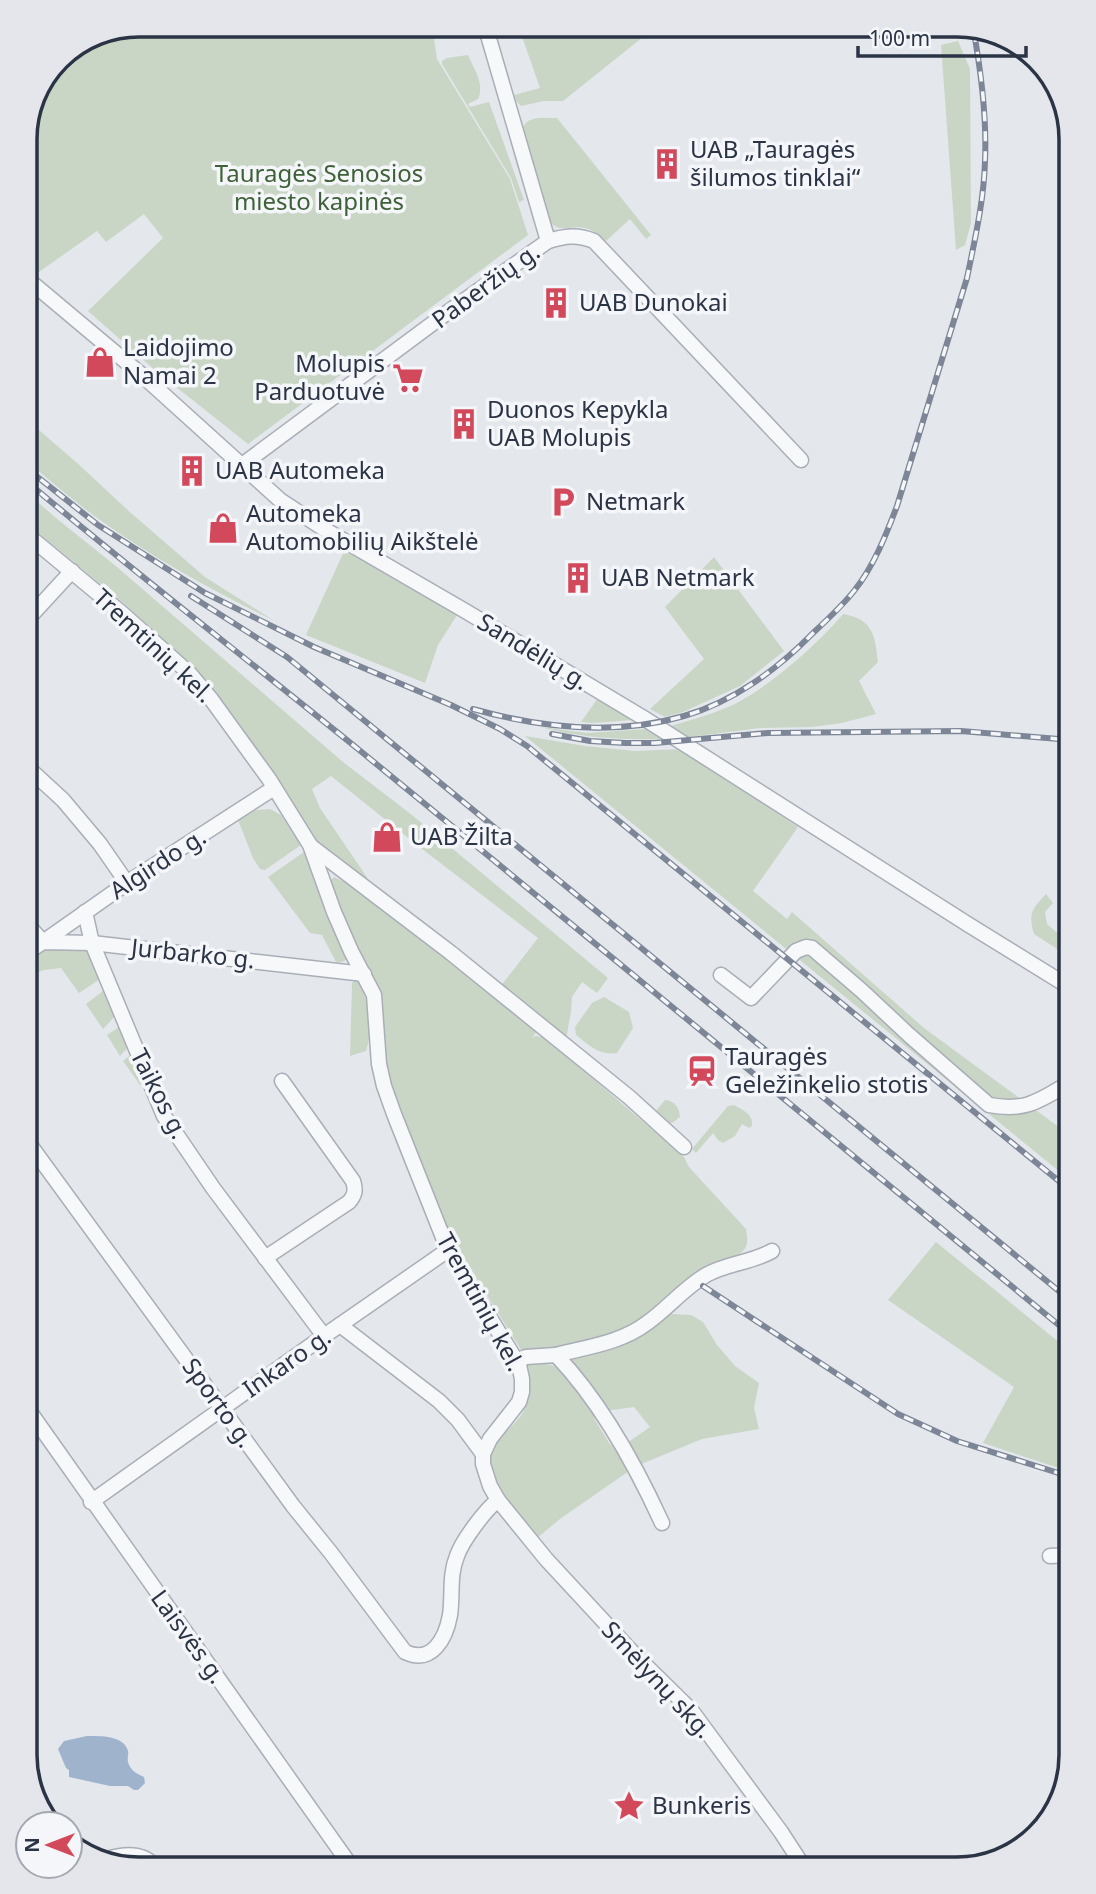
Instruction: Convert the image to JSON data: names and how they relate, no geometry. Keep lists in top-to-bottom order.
{
  "streets": {
    "street": [
      "Paberžių g.",
      "Tremtinių kel.",
      "Sandėlių g.",
      "Algirdo g.",
      "Jurbarko g.",
      "Taikos g.",
      "Inkaro g.",
      "Sporto g.",
      "Laisvės g.",
      "Smėlynų skg."
    ]
  },
  "crossings": [
    ["Paberžių g.", "Sandėlių g."],
    ["Tremtinių kel.", "Algirdo g."],
    ["Tremtinių kel.", "Jurbarko g."],
    ["Tremtinių kel.", "Inkaro g."],
    ["Algirdo g.", "Jurbarko g."],
    ["Algirdo g.", "Taikos g."],
    ["Jurbarko g.", "Taikos g."],
    ["Taikos g.", "Inkaro g."],
    ["Inkaro g.", "Sporto g."],
    ["Inkaro g.", "Laisvės g."],
    ["Sporto g.", "Smėlynų skg."]
  ],
  "parks": ["Tauragės Senosios miesto kapinės"],
  "places": {
    "building": [
      "UAB „Tauragės šilumos tinklai“",
      "UAB Dunokai",
      "Duonos Kepykla UAB Molupis",
      "UAB Automeka",
      "UAB Netmark"
    ],
    "shop": ["Laidojimo Namai 2", "Automeka Automobilių Aikštelė", "UAB Žilta"],
    "supermarket": ["Molupis Parduotuvė"],
    "parking": ["Netmark"],
    "station": ["Tauragės Geležinkelio stotis"],
    "place": ["Bunkeris"]
  },
  "scale_bar": "100 m",
  "north": "left"
}
